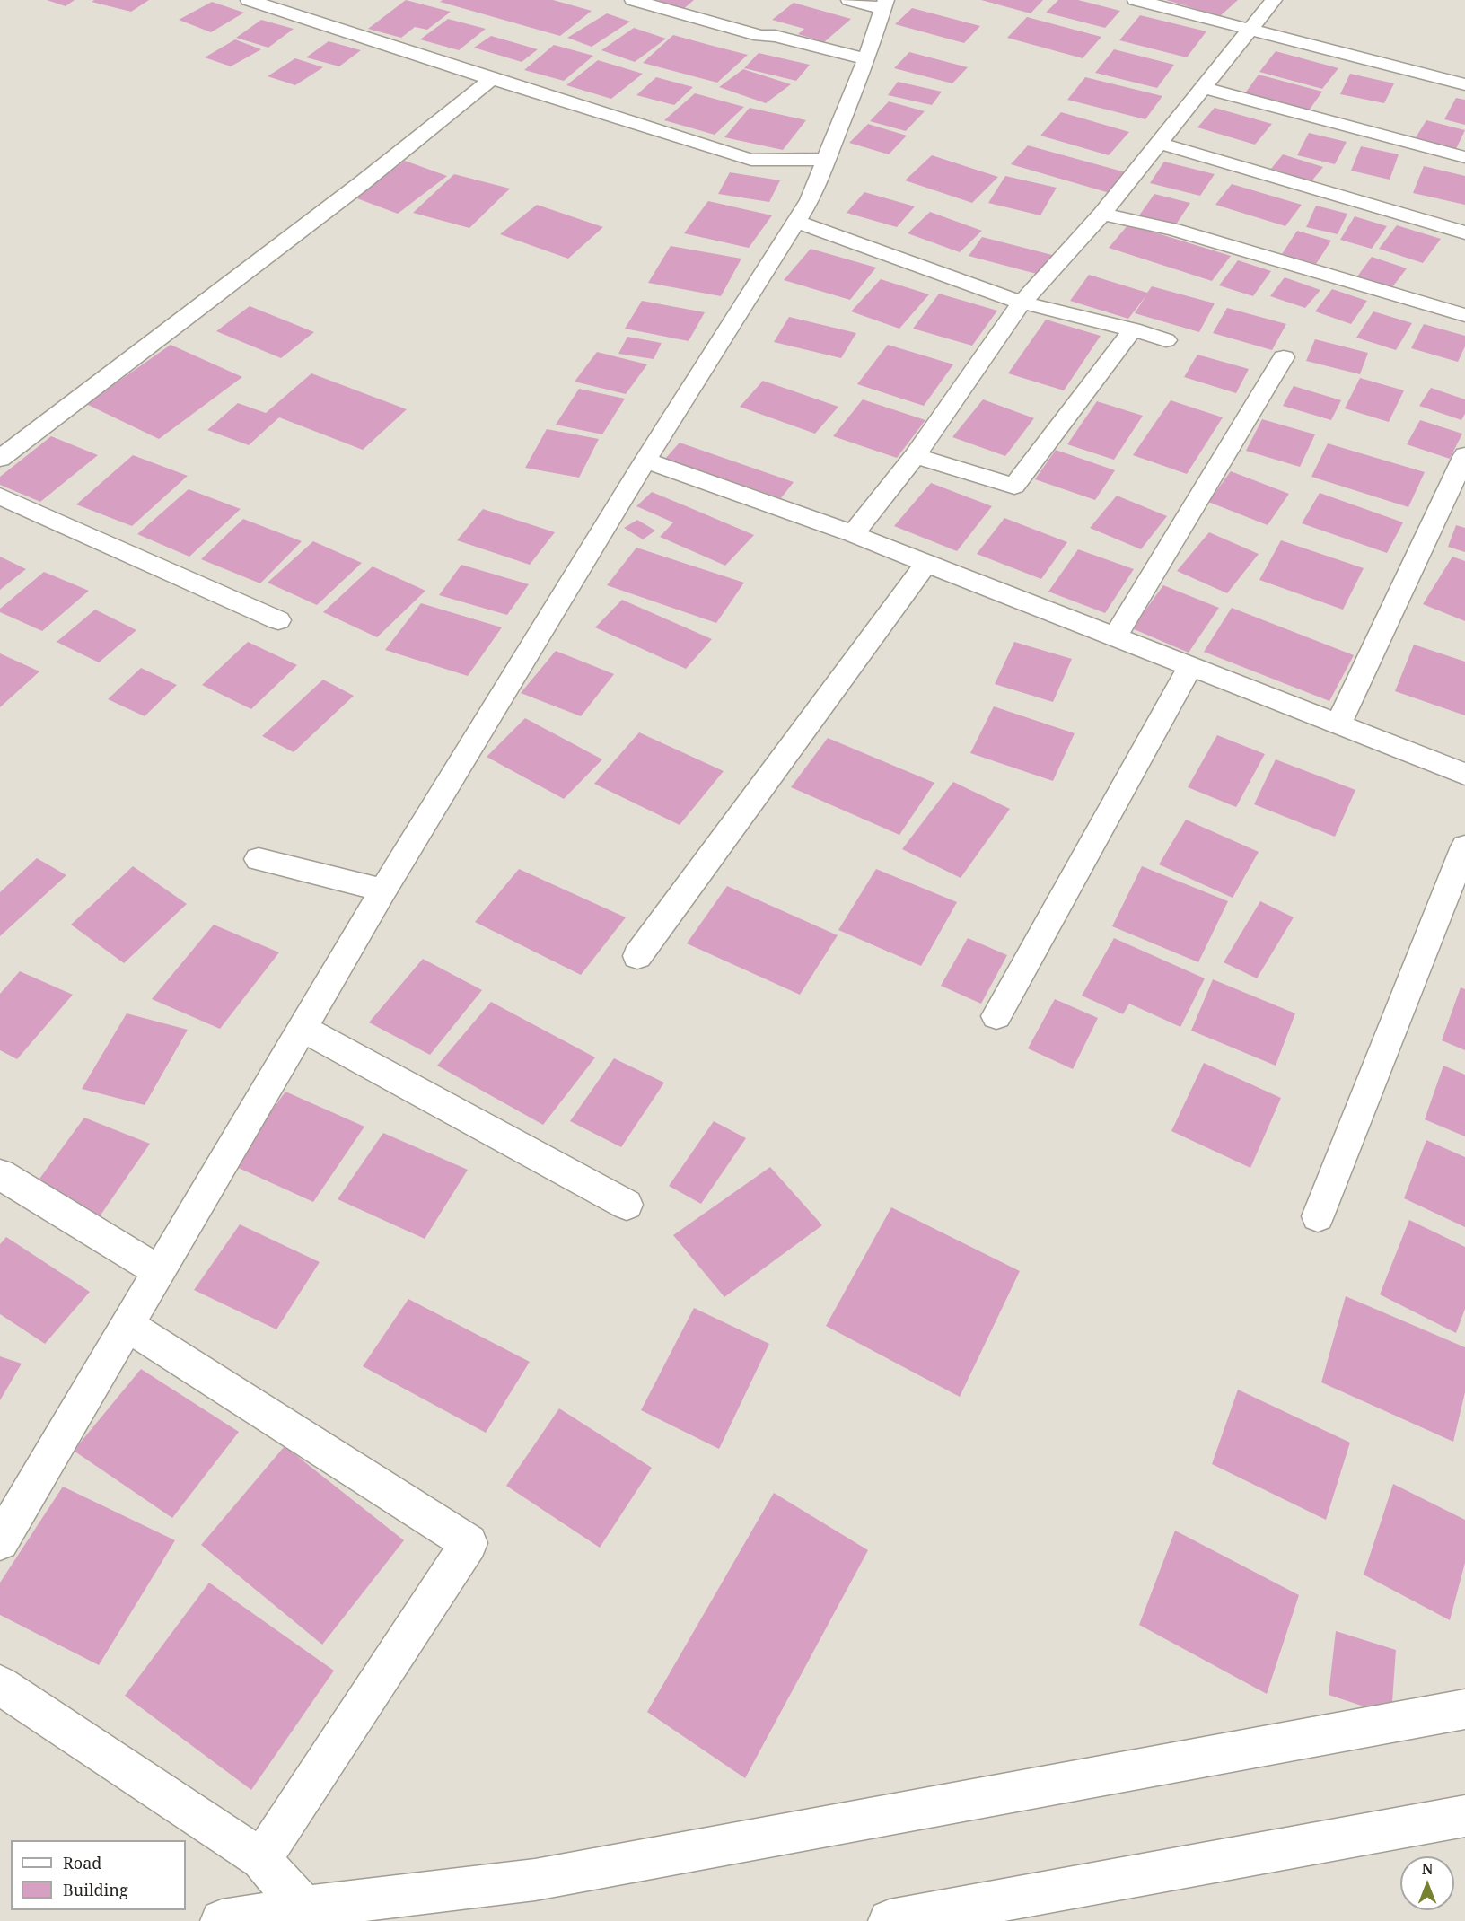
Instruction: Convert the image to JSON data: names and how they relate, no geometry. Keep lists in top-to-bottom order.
{
  "legend": ["Road", "Building"],
  "north": "top"
}
